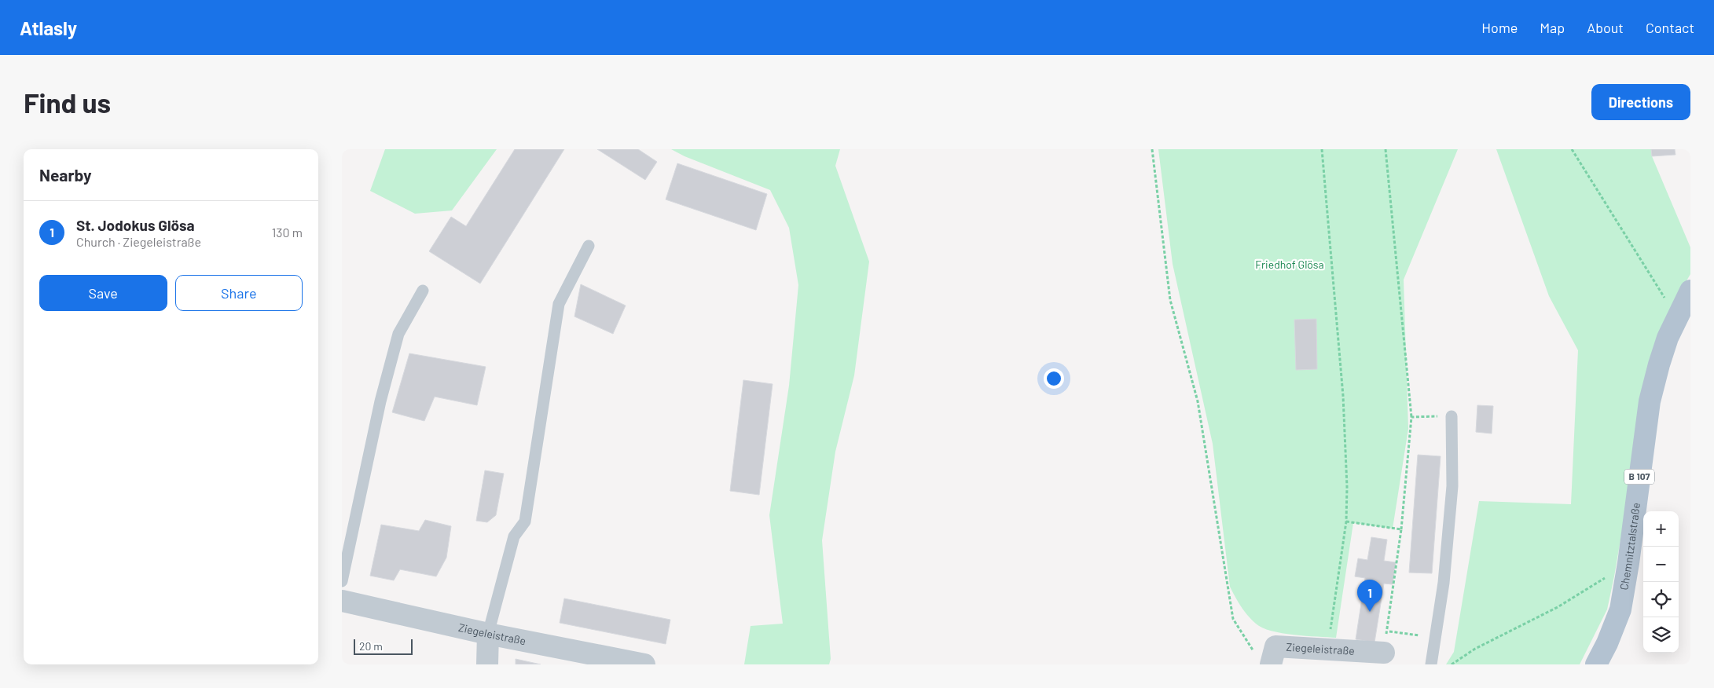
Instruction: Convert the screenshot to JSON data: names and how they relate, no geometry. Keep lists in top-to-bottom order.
{
  "streets": {
    "main road": ["B 107", "Chemnitztalstraße"],
    "street": ["Ziegeleistraße"]
  },
  "parks": ["Friedhof Glösa"],
  "scale_bar": "20 m",
  "page": {
    "header": "Atlasly",
    "nav": [
      "Home",
      "Map",
      "About",
      "Contact"
    ],
    "buttons": [
      "Directions",
      ["Save", "Share"]
    ],
    "title": "Find us",
    "heading": "Nearby",
    "list": [
      {
        "mark": "1",
        "name": "St. Jodokus Glösa",
        "note": "Church · Ziegeleistraße",
        "value": "130 m"
      }
    ],
    "map_buttons": ["+", "−"],
    "pins": "1",
    "scale": "20 m"
  }
}
